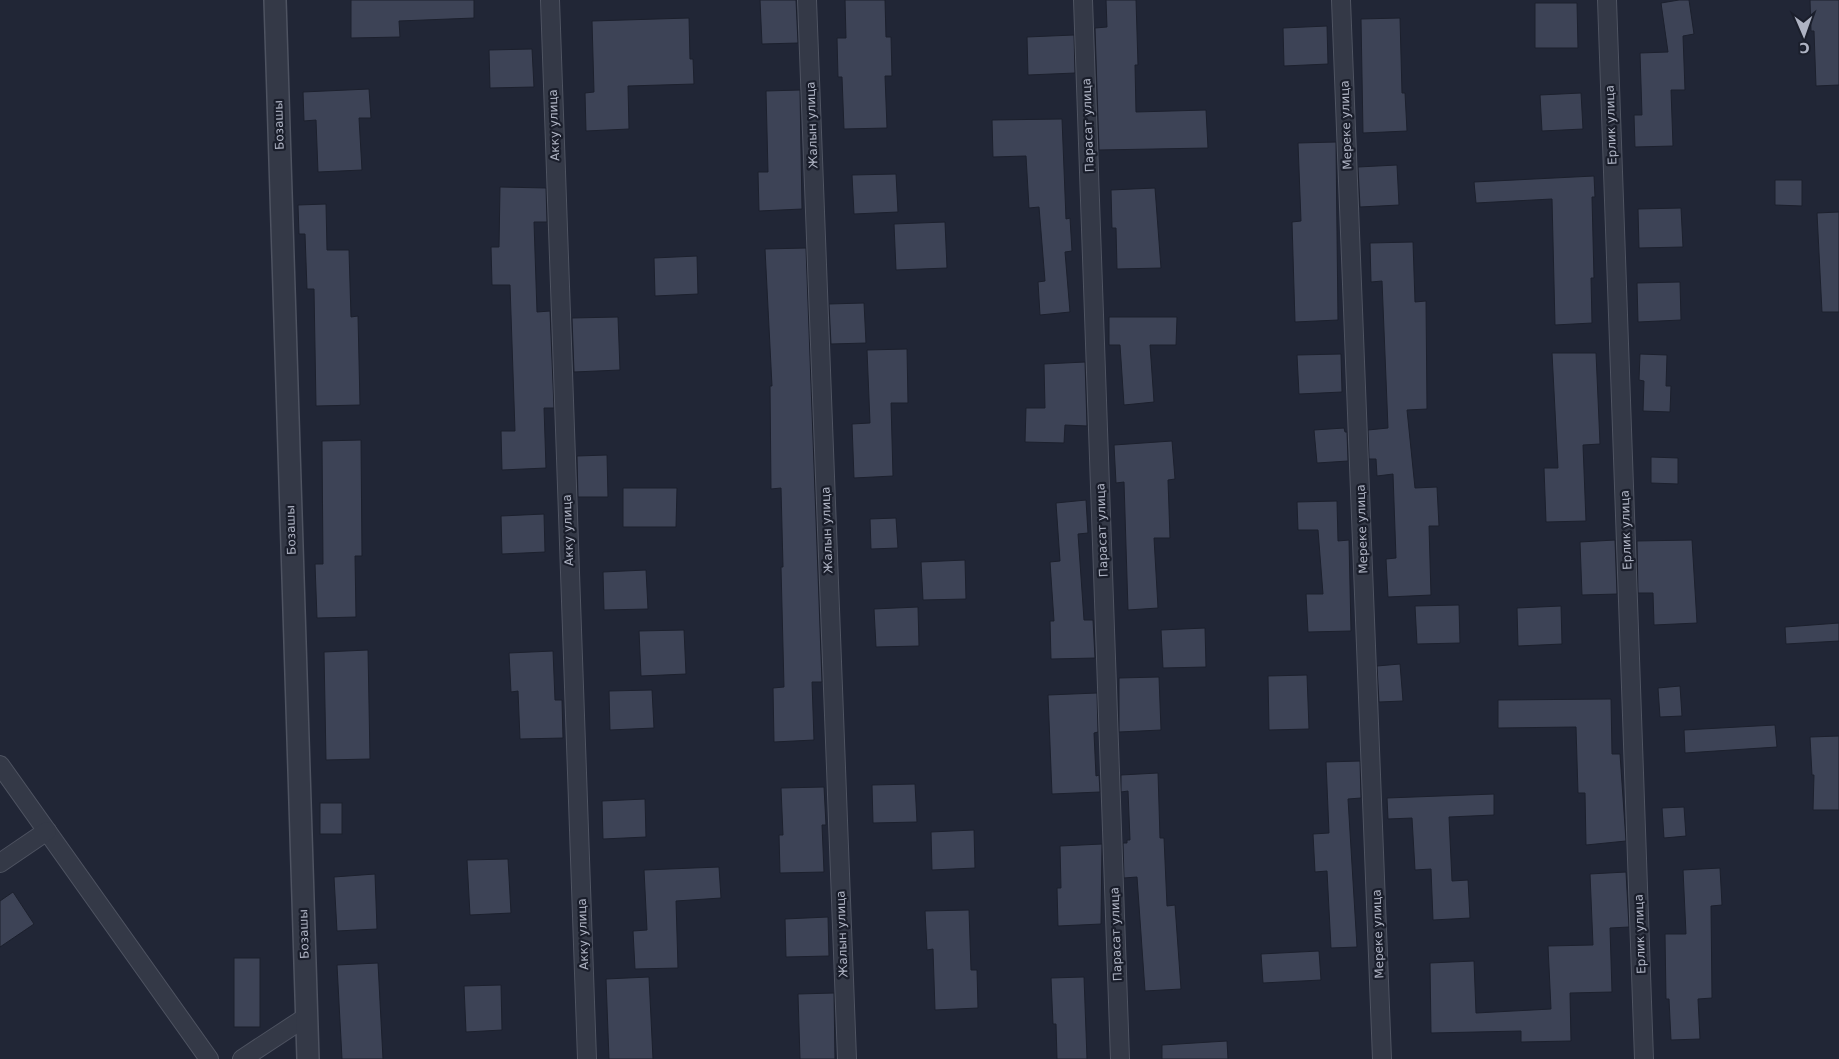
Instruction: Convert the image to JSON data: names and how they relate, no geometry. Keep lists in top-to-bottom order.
{
  "streets": {
    "street": [
      "Бозашы",
      "Акку улица",
      "Жалын улица",
      "Парасат улица",
      "Мереке улица",
      "Ерлик улица"
    ]
  },
  "north": "bottom"
}
